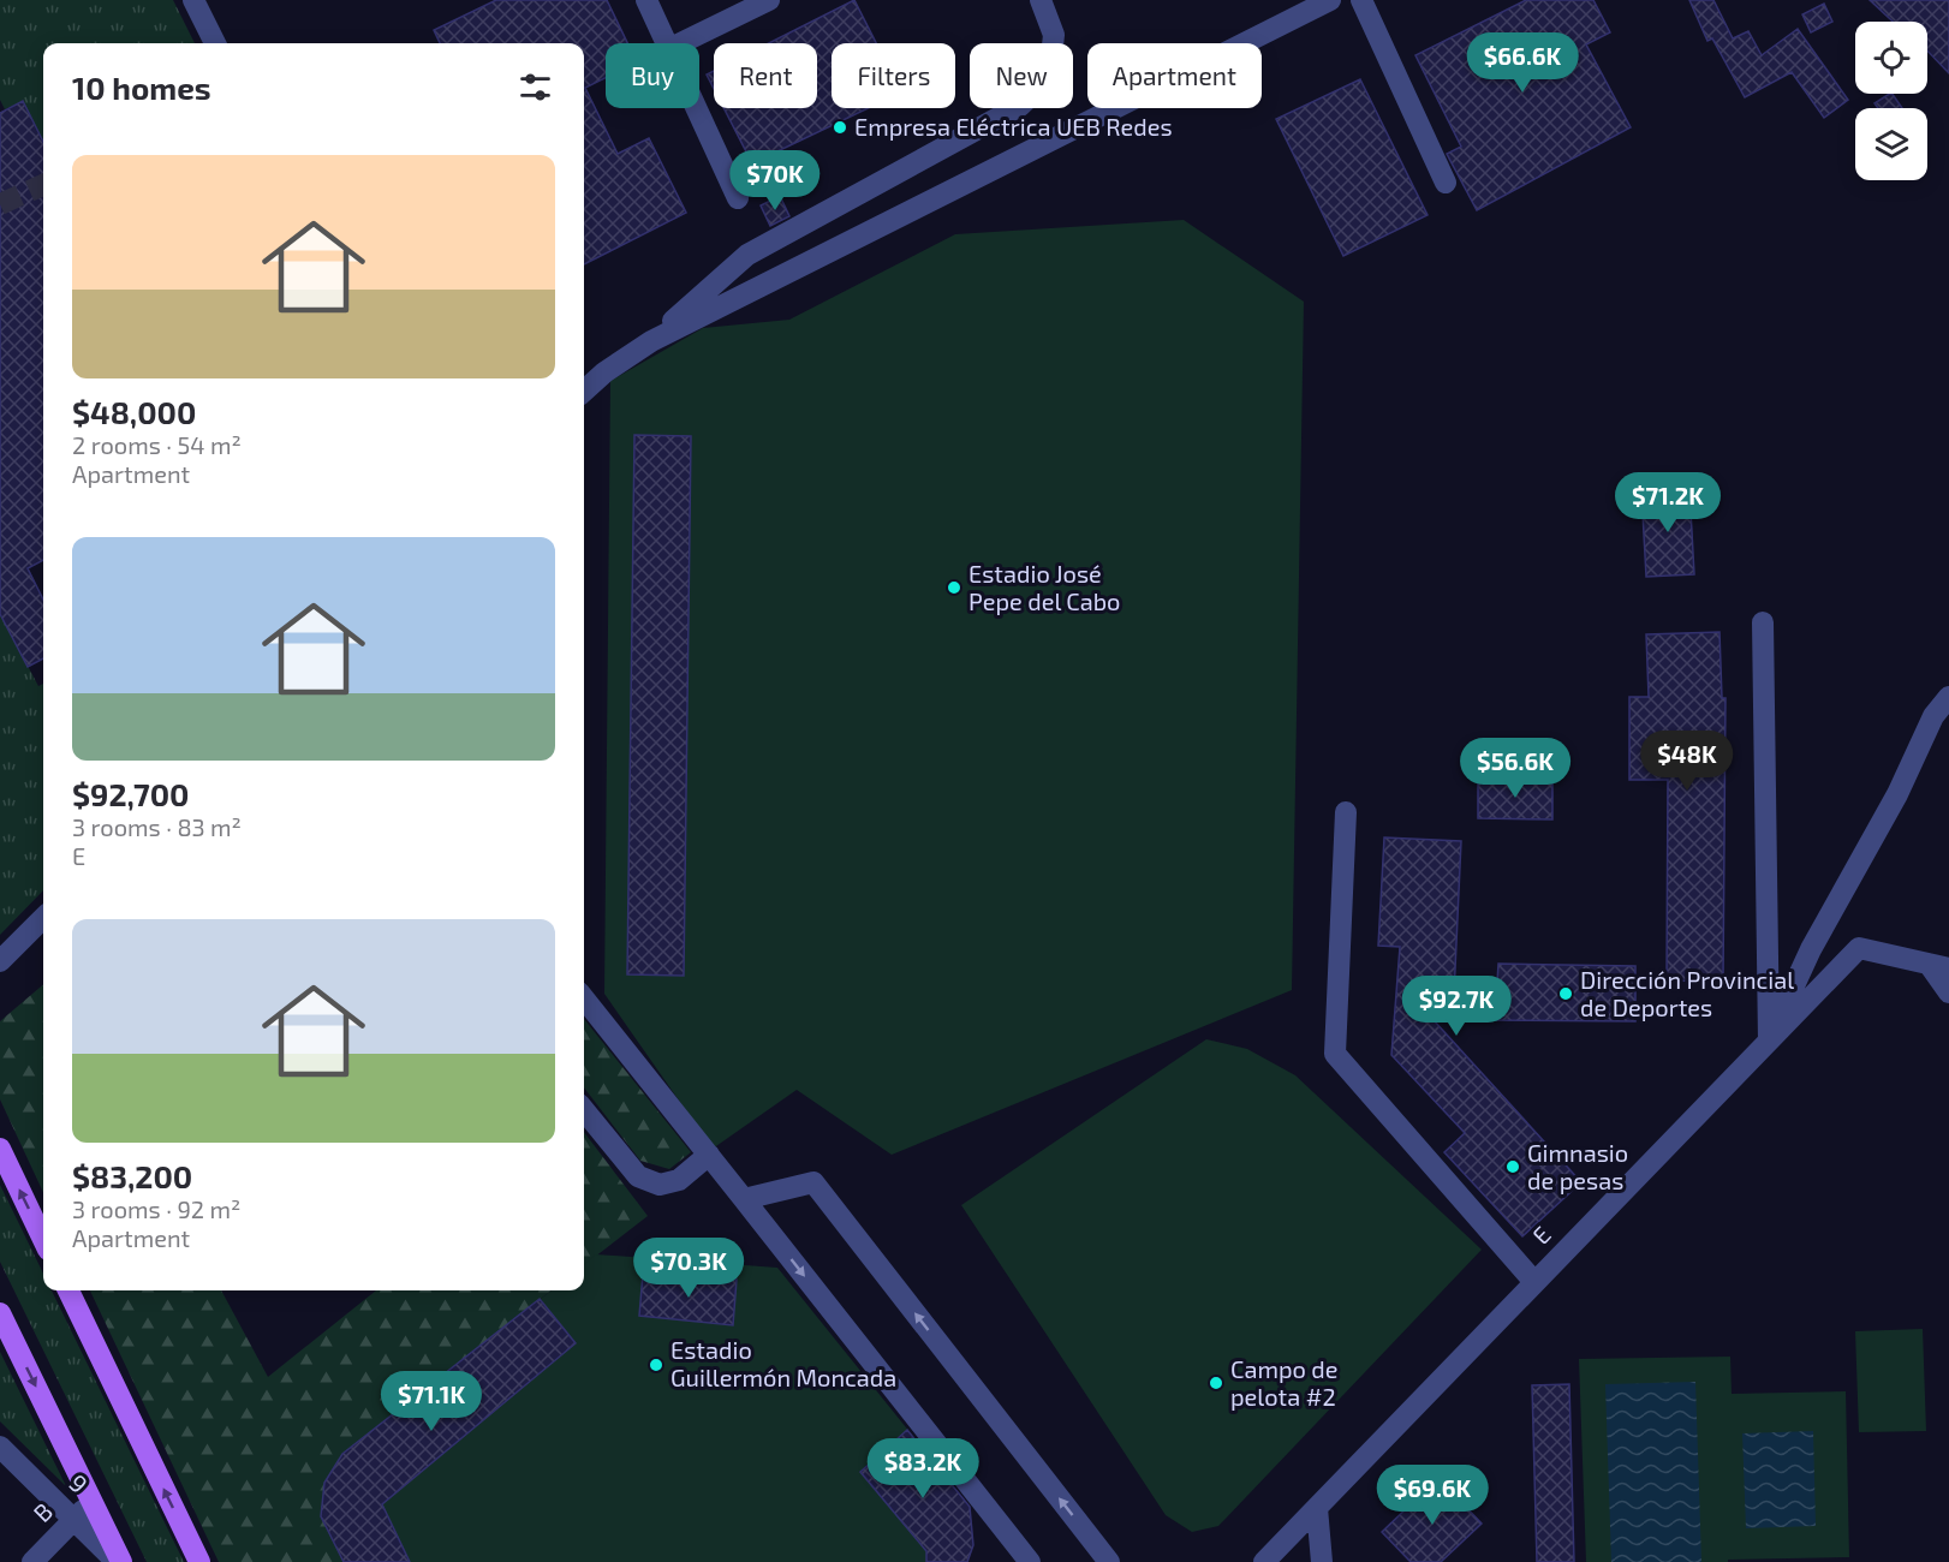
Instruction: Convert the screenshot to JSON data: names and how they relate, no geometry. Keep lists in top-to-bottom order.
{
  "streets": {
    "street": ["E", "9", "B"]
  },
  "crossings": [
    ["9", "B"]
  ],
  "places": [
    "Empresa Eléctrica UEB Redes",
    "Estadio José Pepe del Cabo",
    "Dirección Provincial de Deportes",
    "Gimnasio de pesas",
    "Estadio Guillermón Moncada",
    "Campo de pelota #2"
  ],
  "page": {
    "price": [
      "$66.6K",
      "$70K",
      "$71.2K",
      "$48K",
      "$56.6K",
      "$92.7K",
      "$70.3K",
      "$71.1K",
      "$83.2K",
      "$69.6K"
    ],
    "chip": [
      "Buy",
      "Rent",
      "Filters",
      "New",
      "Apartment"
    ],
    "heading": "10 homes",
    "list": [
      {
        "name": "$48,000",
        "note": "2 rooms · 54 m² · Apartment"
      },
      {
        "name": "$92,700",
        "note": "3 rooms · 83 m² · E"
      },
      {
        "name": "$83,200",
        "note": "3 rooms · 92 m² · Apartment"
      }
    ]
  }
}
